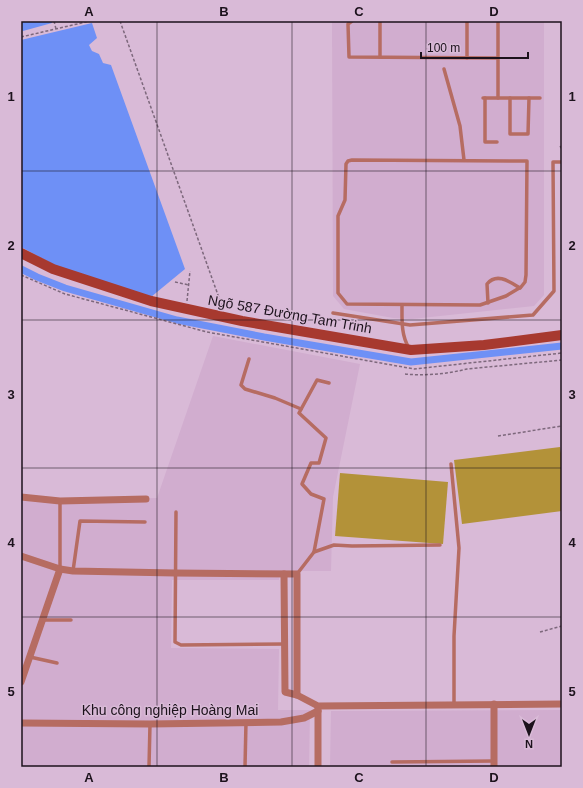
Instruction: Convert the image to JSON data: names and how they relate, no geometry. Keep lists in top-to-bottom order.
{
  "streets": {
    "street": ["Ngõ 587 Đường Tam Trinh", "Khu công nghiệp Hoàng Mai"]
  },
  "scale_bar": "100 m",
  "north": "bottom",
  "grid": {
    "columns": [
      "A",
      "B",
      "C",
      "D"
    ],
    "rows": [
      "1",
      "2",
      "3",
      "4",
      "5"
    ]
  }
}
